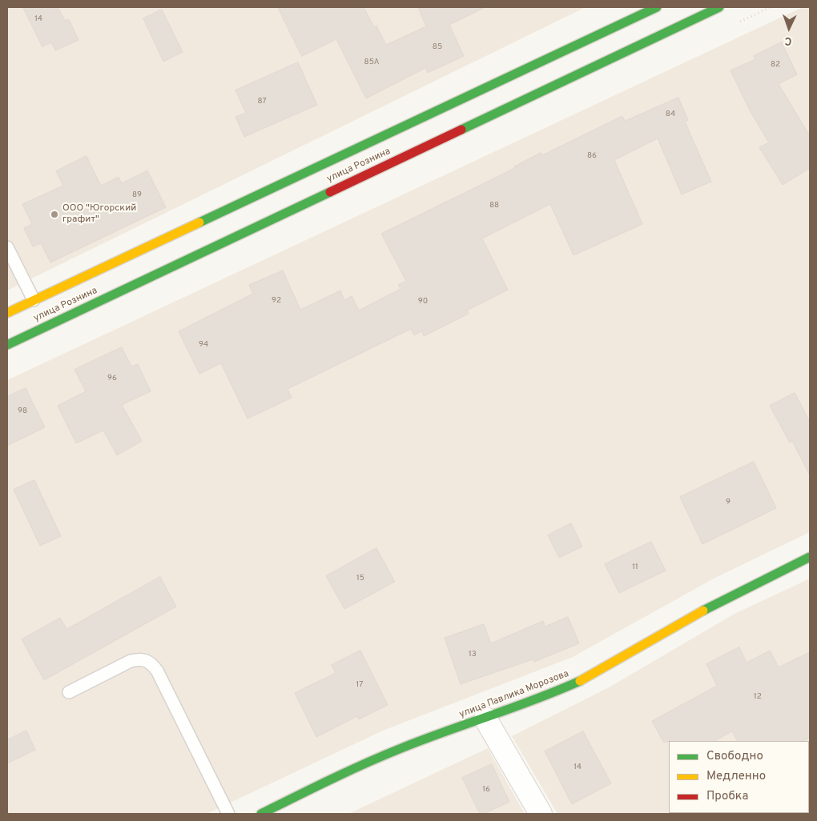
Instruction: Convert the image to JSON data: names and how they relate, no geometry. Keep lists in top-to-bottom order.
{
  "streets": {
    "main road": ["улица Рознина", "улица Павлика Морозова"]
  },
  "places": ["ООО \"Югорский графит\""],
  "house_numbers": [
    "14",
    "85",
    "85А",
    "82",
    "87",
    "84",
    "86",
    "89",
    "88",
    "92",
    "90",
    "94",
    "96",
    "98",
    "9",
    "11",
    "15",
    "13",
    "17",
    "12",
    "14",
    "16"
  ],
  "legend": ["Свободно", "Медленно", "Пробка"],
  "north": "bottom"
}
